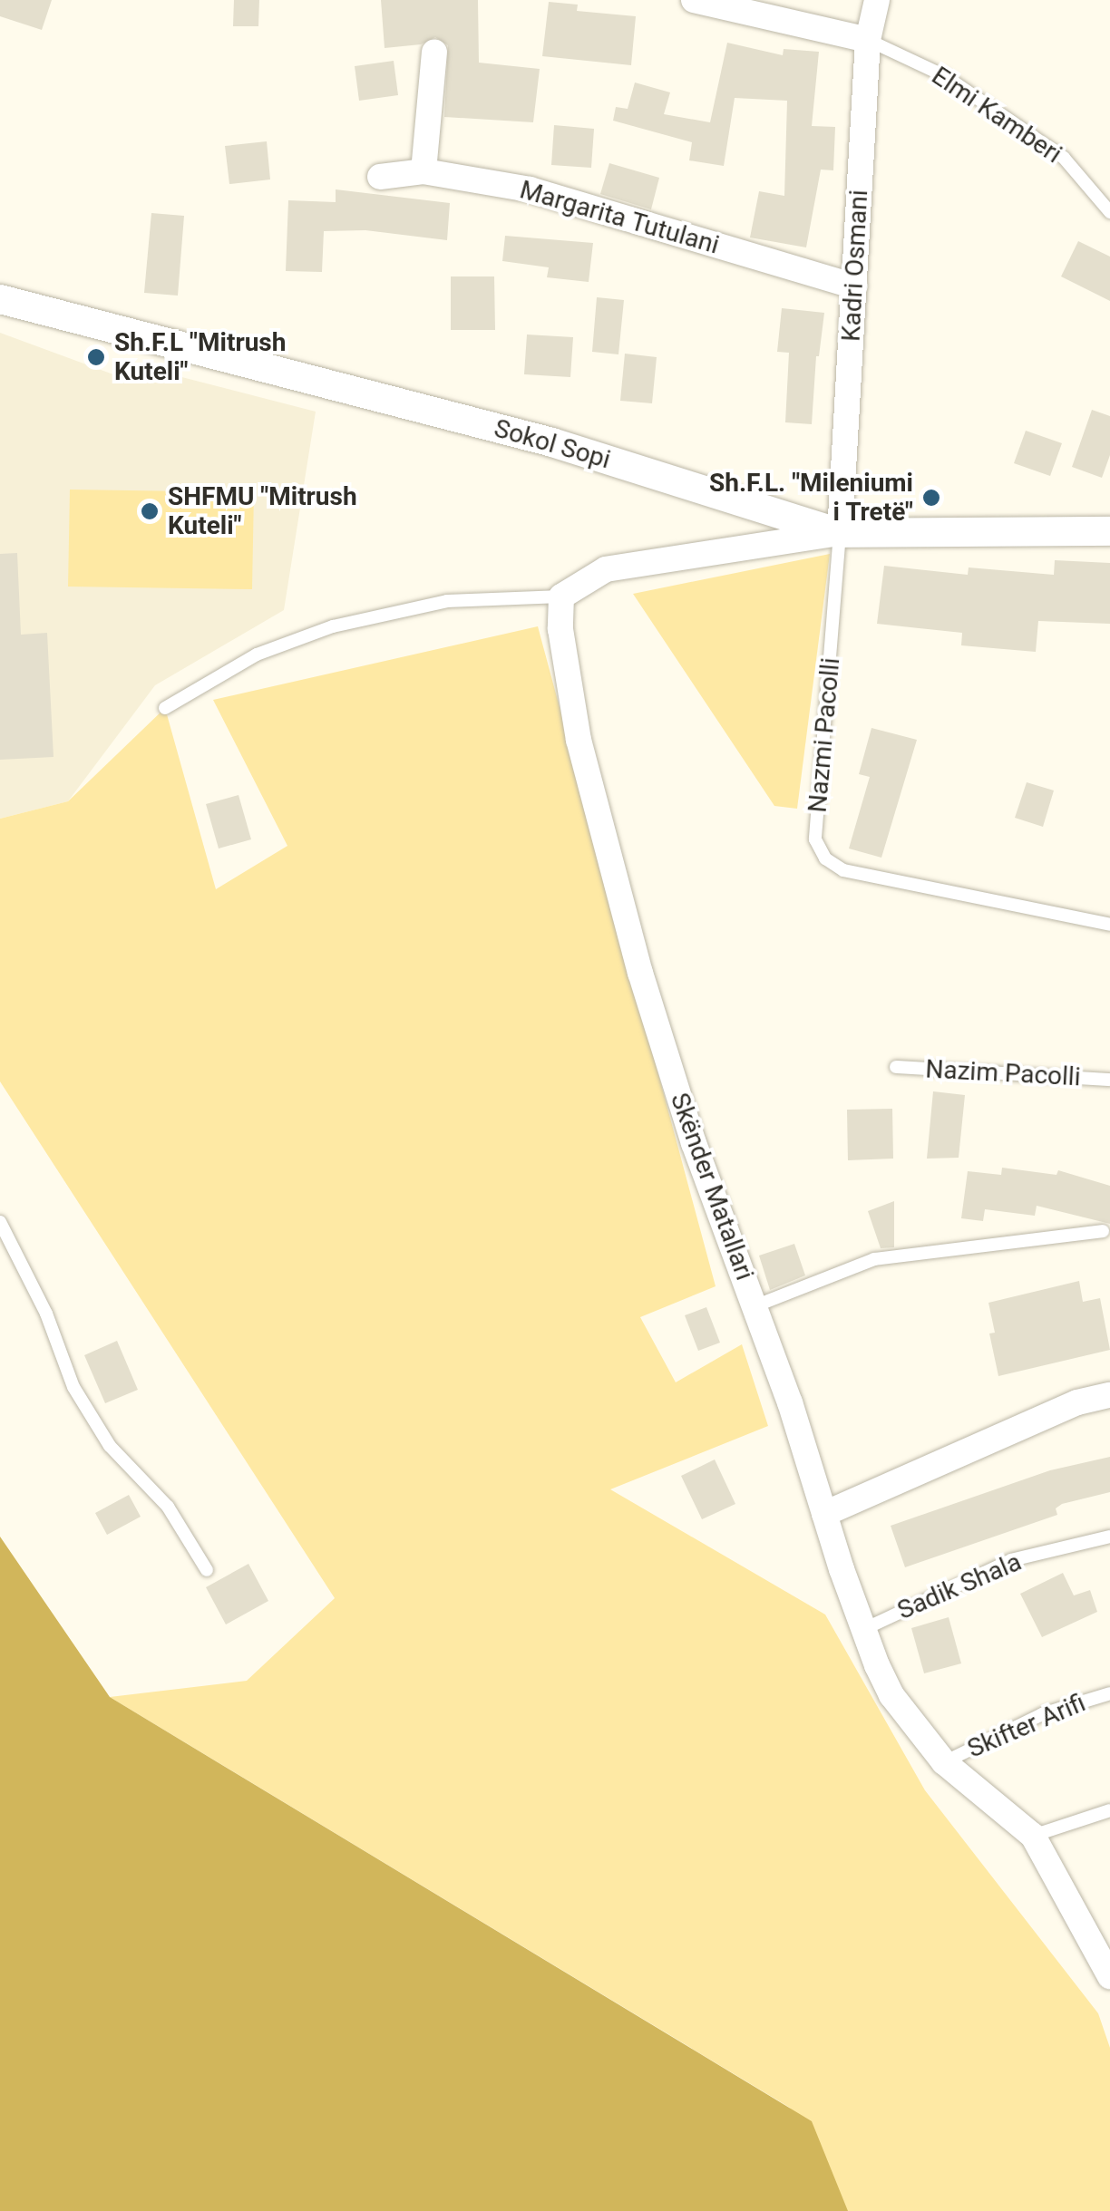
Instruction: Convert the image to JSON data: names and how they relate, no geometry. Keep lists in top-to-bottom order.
{
  "streets": {
    "street": [
      "Margarita Tutulani",
      "Kadri Osmani",
      "Sokol Sopi",
      "Skënder Matallari"
    ],
    "lane": [
      "Elmi Kamberi",
      "Nazmi Pacolli",
      "Nazim Pacolli",
      "Sadik Shala",
      "Skifter Arifi"
    ]
  },
  "crossings": [
    ["Elmi Kamberi", "Kadri Osmani"],
    ["Margarita Tutulani", "Kadri Osmani"],
    ["Kadri Osmani", "Sokol Sopi"],
    ["Kadri Osmani", "Nazmi Pacolli"],
    ["Sokol Sopi", "Nazmi Pacolli"],
    ["Skënder Matallari", "Sadik Shala"],
    ["Skënder Matallari", "Skifter Arifi"]
  ],
  "places": ["Sh.F.L \"Mitrush Kuteli\"", "Sh.F.L. \"Mileniumi i Tretë\"", "SHFMU \"Mitrush Kuteli\""]
}
